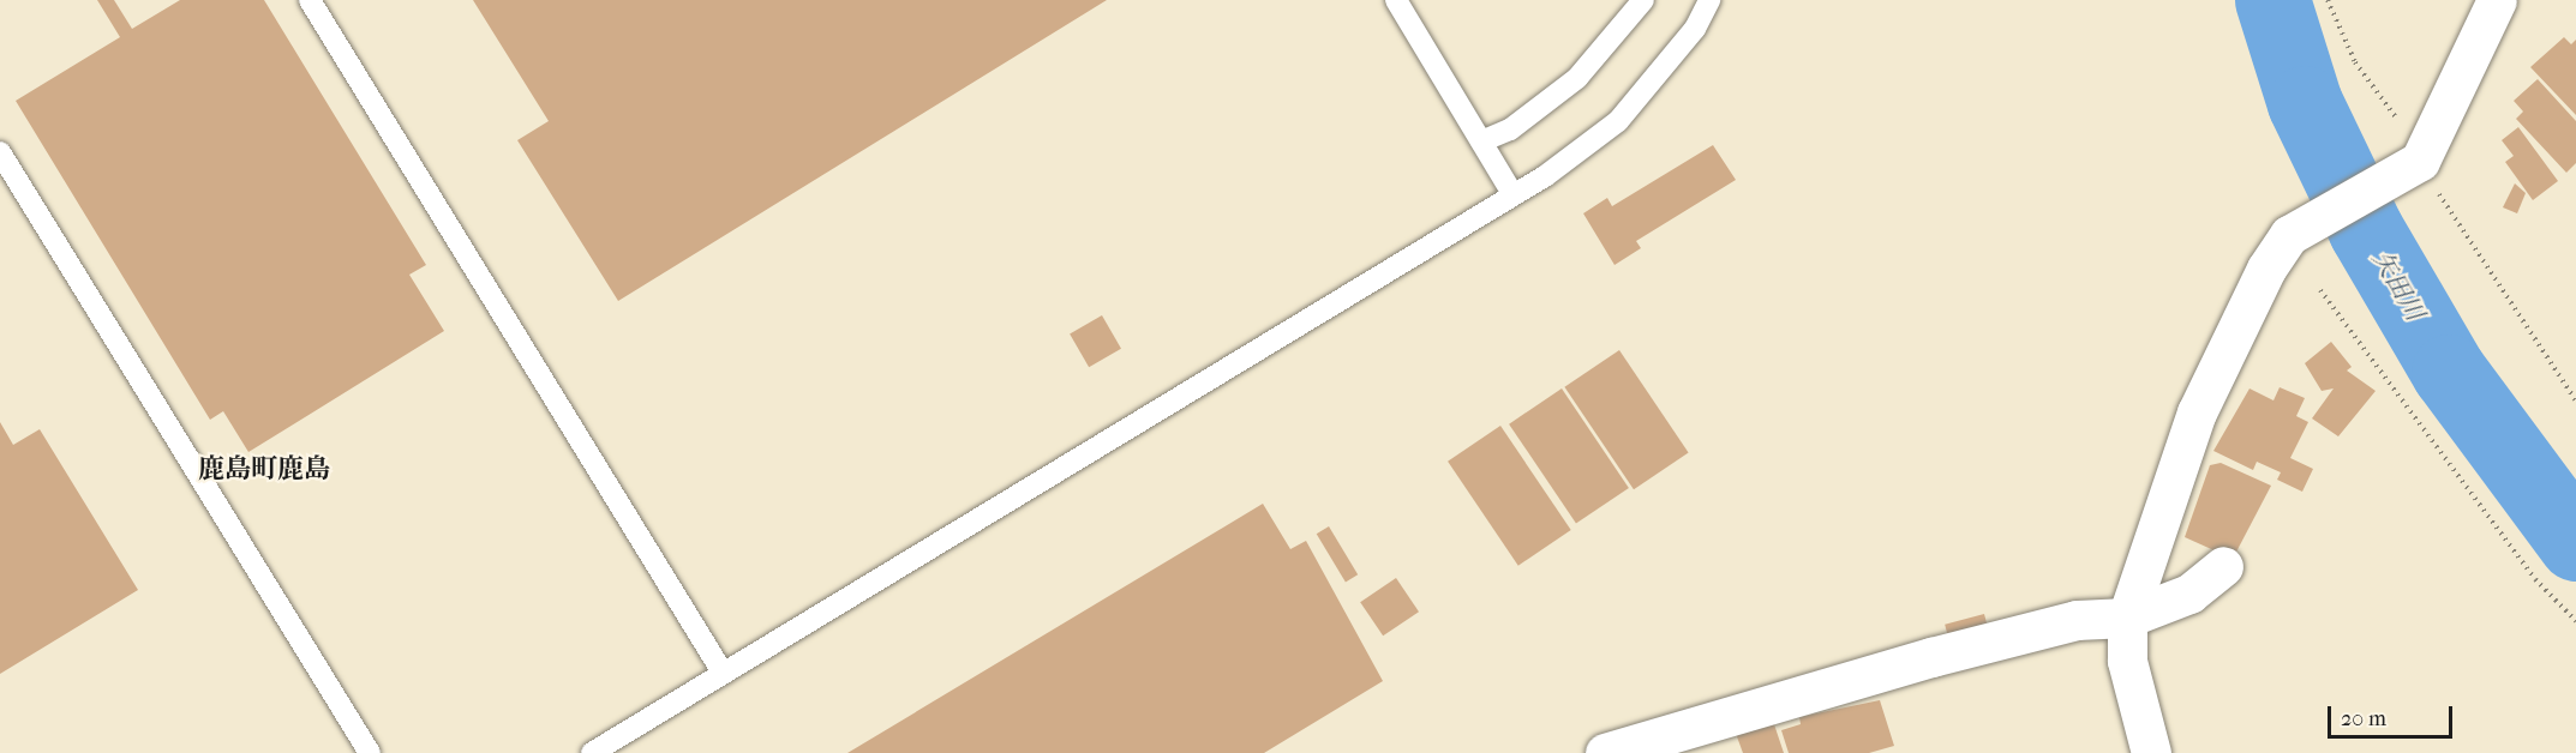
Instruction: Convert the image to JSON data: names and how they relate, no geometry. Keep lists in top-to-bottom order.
{
  "districts": ["鹿島町鹿島"],
  "water": ["矢田川"],
  "scale_bar": "20 m"
}
